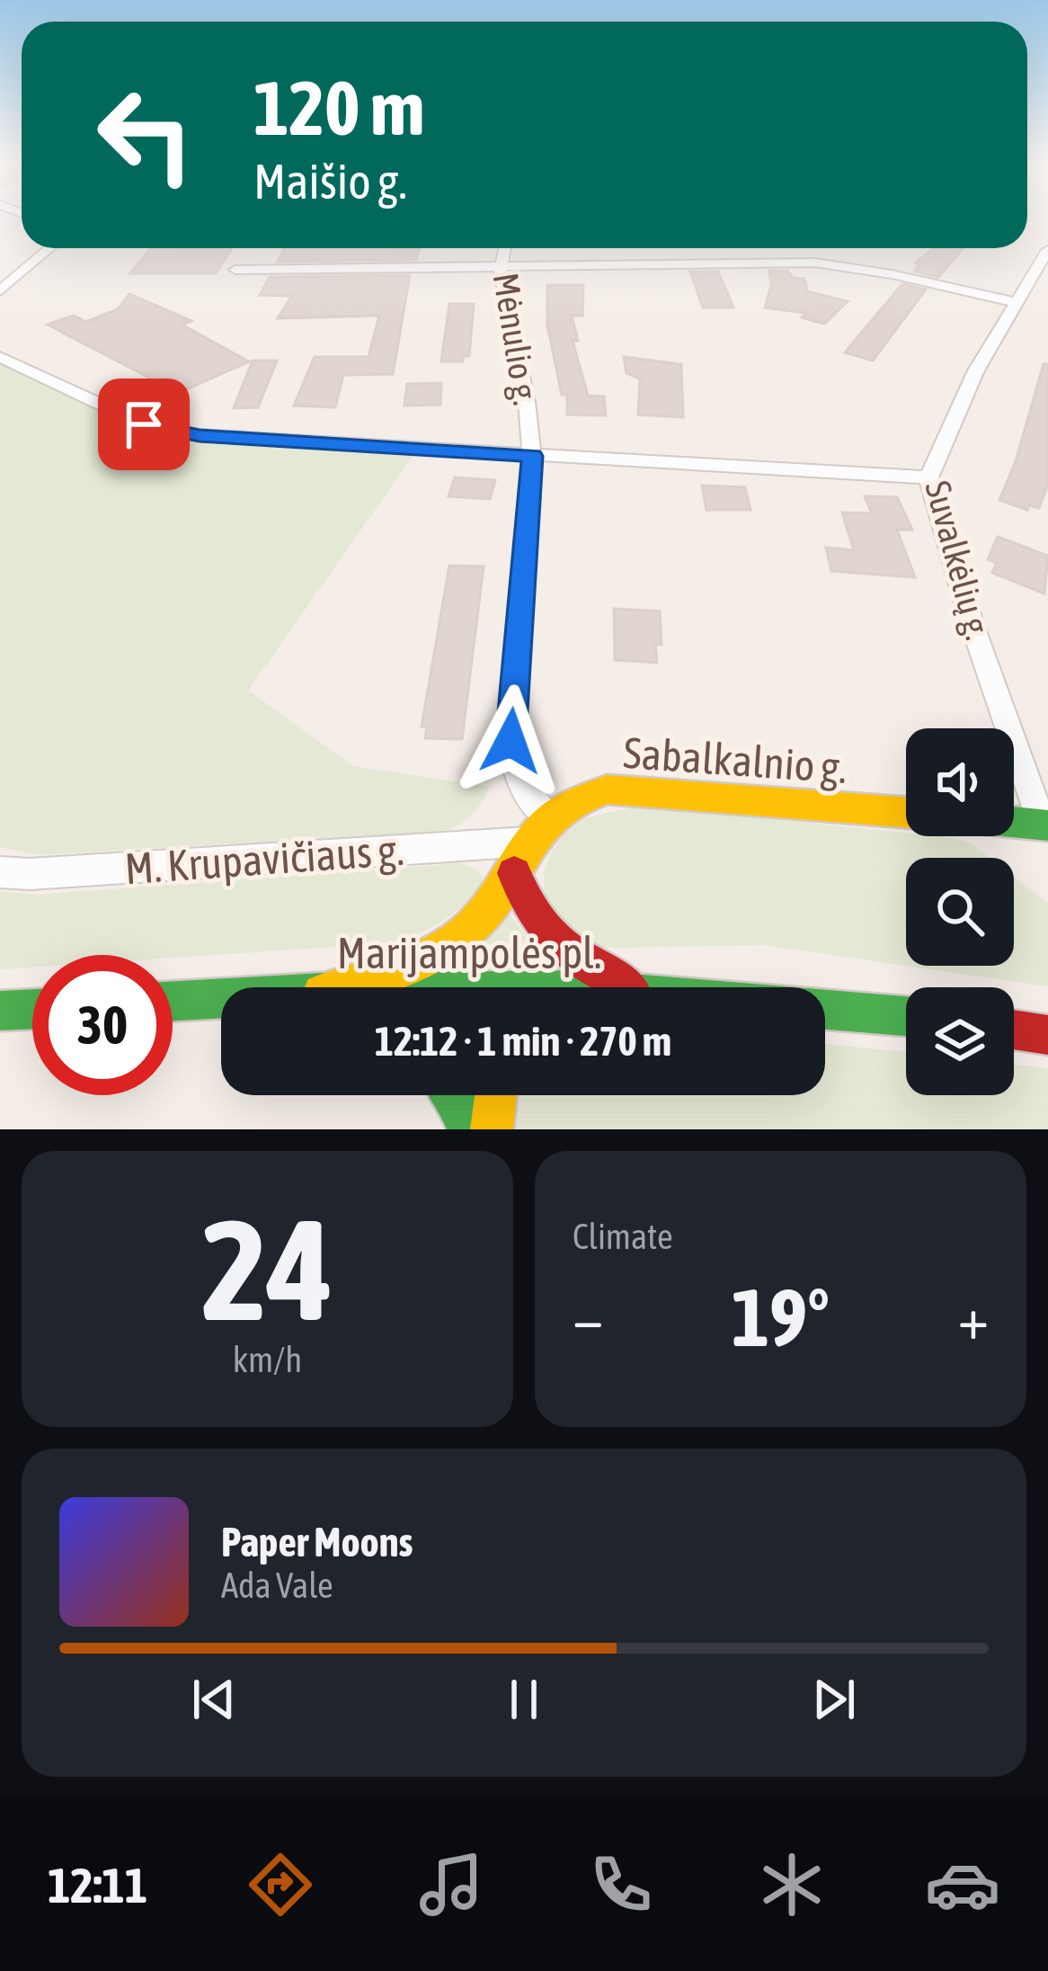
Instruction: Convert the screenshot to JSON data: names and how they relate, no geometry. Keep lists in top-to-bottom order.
{
  "streets": {
    "main road": ["Sabalkalnio g.", "Marijampolės pl."],
    "street": ["Mėnulio g.", "Suvalkėlių g.", "M. Krupavičiaus g."]
  },
  "crossings": [
    ["Mėnulio g.", "Sabalkalnio g."],
    ["Sabalkalnio g.", "M. Krupavičiaus g."]
  ],
  "page": {
    "turn": ["120 m", "Maišio g."],
    "limit": "30",
    "trip": "12:12 · 1 min · 270 m",
    "tile": [
      ["24", "km/h"],
      "Climate"
    ],
    "heat": ["−", "19°", "+"],
    "song": ["Paper Moons", "Ada Vale"],
    "tabs": "12:11"
  }
}
